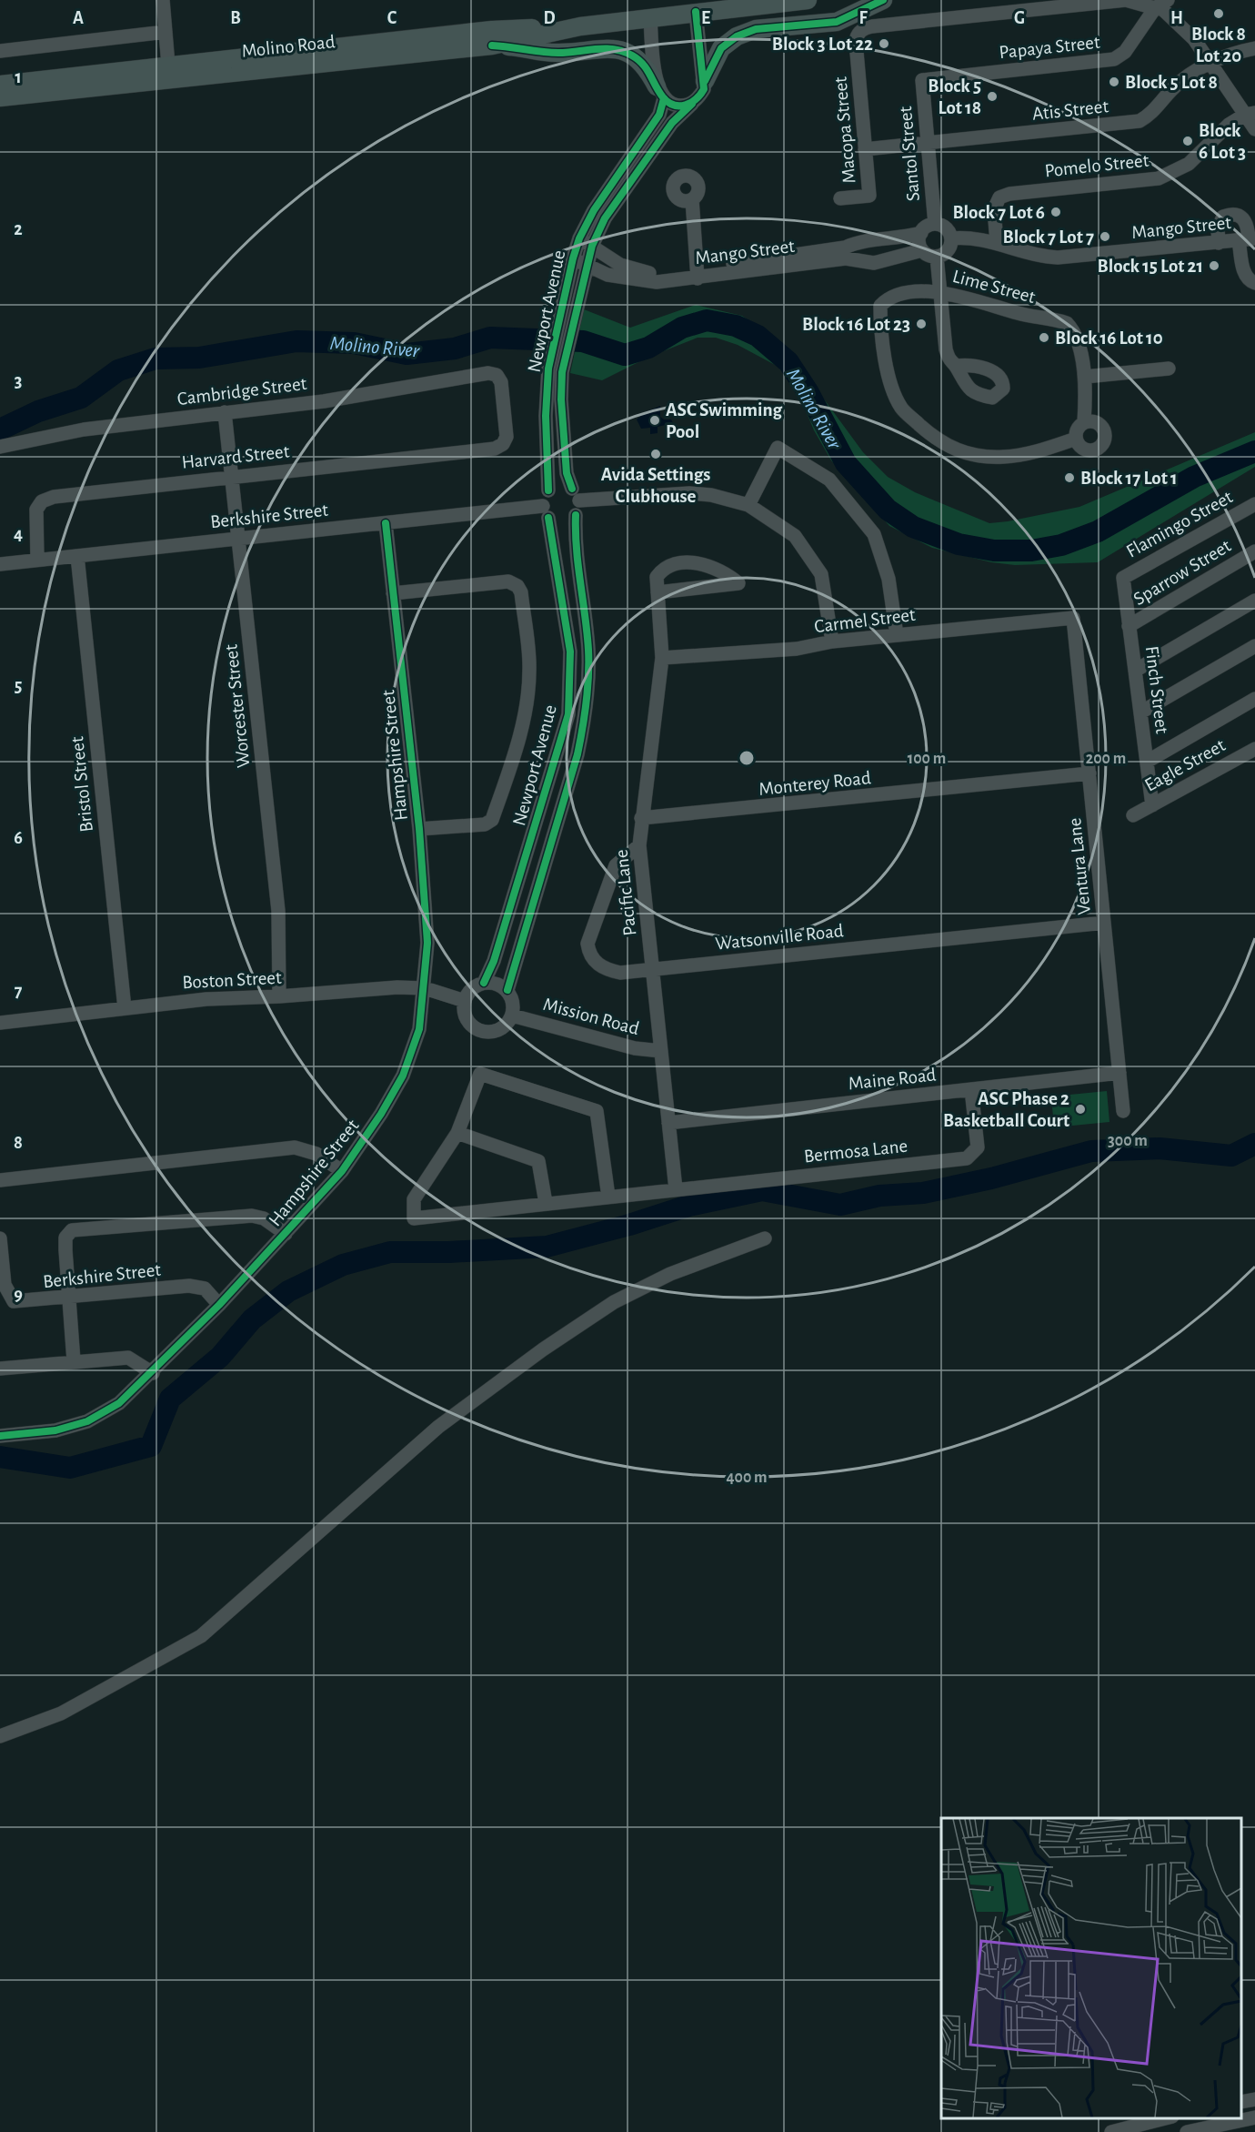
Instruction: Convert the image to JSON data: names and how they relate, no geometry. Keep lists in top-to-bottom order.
{
  "streets": {
    "main road": ["Molino Road"],
    "street": [
      "Papaya Street",
      "Atis Street",
      "Macopa Street",
      "Santol Street",
      "Pomelo Street",
      "Mango Street",
      "Lime Street",
      "Newport Avenue",
      "Cambridge Street",
      "Harvard Street",
      "Berkshire Street",
      "Flamingo Street",
      "Sparrow Street",
      "Carmel Street",
      "Finch Street",
      "Worcester Street",
      "Hampshire Street",
      "Eagle Street",
      "Monterey Road",
      "Bristol Street",
      "Ventura Lane",
      "Pacific Lane",
      "Watsonville Road",
      "Boston Street",
      "Mission Road",
      "Maine Road",
      "Bermosa Lane"
    ]
  },
  "crossings": [
    ["Molino Road", "Newport Avenue"],
    ["Papaya Street", "Macopa Street"],
    ["Papaya Street", "Santol Street"],
    ["Atis Street", "Macopa Street"],
    ["Atis Street", "Santol Street"],
    ["Santol Street", "Mango Street"],
    ["Pomelo Street", "Mango Street"],
    ["Mango Street", "Newport Avenue"],
    ["Newport Avenue", "Berkshire Street"],
    ["Newport Avenue", "Boston Street"],
    ["Newport Avenue", "Mission Road"],
    ["Cambridge Street", "Harvard Street"],
    ["Cambridge Street", "Worcester Street"],
    ["Harvard Street", "Berkshire Street"],
    ["Harvard Street", "Worcester Street"],
    ["Berkshire Street", "Worcester Street"],
    ["Berkshire Street", "Hampshire Street"],
    ["Berkshire Street", "Bristol Street"],
    ["Flamingo Street", "Finch Street"],
    ["Sparrow Street", "Finch Street"],
    ["Carmel Street", "Ventura Lane"],
    ["Carmel Street", "Pacific Lane"],
    ["Finch Street", "Eagle Street"],
    ["Worcester Street", "Boston Street"],
    ["Hampshire Street", "Boston Street"],
    ["Monterey Road", "Ventura Lane"],
    ["Monterey Road", "Pacific Lane"],
    ["Bristol Street", "Boston Street"],
    ["Ventura Lane", "Watsonville Road"],
    ["Ventura Lane", "Maine Road"],
    ["Pacific Lane", "Watsonville Road"],
    ["Pacific Lane", "Mission Road"],
    ["Pacific Lane", "Maine Road"],
    ["Pacific Lane", "Bermosa Lane"],
    ["Boston Street", "Mission Road"],
    ["Maine Road", "Bermosa Lane"]
  ],
  "water": ["Molino River"],
  "places": [
    "Block 8 Lot 20",
    "Block 3 Lot 22",
    "Block 5 Lot 8",
    "Block 5 Lot 18",
    "Block 6 Lot 3",
    "Block 7 Lot 6",
    "Block 7 Lot 7",
    "Block 15 Lot 21",
    "Block 16 Lot 23",
    "Block 16 Lot 10",
    "ASC Swimming Pool",
    "Avida Settings Clubhouse",
    "Block 17 Lot 1",
    "ASC Phase 2 Basketball Court"
  ],
  "grid": {
    "columns": [
      "A",
      "B",
      "C",
      "D",
      "E",
      "F",
      "G",
      "H"
    ],
    "rows": [
      "1",
      "2",
      "3",
      "4",
      "5",
      "6",
      "7",
      "8",
      "9"
    ]
  },
  "rings": [
    "100 m",
    "200 m",
    "300 m",
    "400 m"
  ]
}
